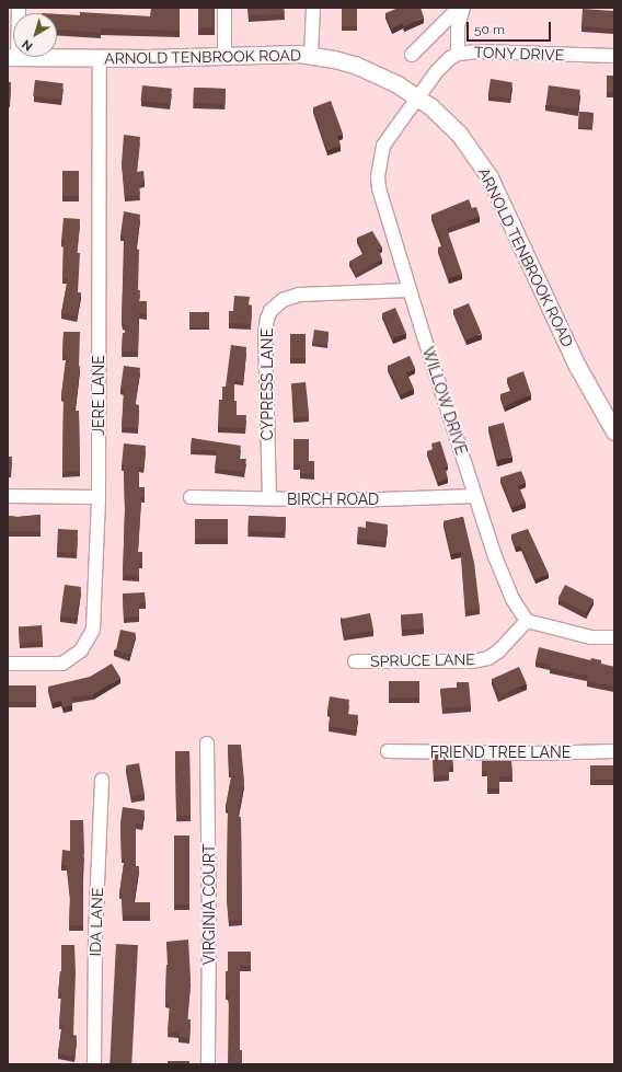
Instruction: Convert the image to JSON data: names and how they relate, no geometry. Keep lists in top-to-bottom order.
{
  "streets": {
    "street": [
      "TONY DRIVE",
      "ARNOLD TENBROOK ROAD",
      "CYPRESS LANE",
      "JERE LANE",
      "WILLOW DRIVE",
      "BIRCH ROAD",
      "SPRUCE LANE",
      "FRIEND TREE LANE",
      "VIRGINIA COURT",
      "IDA LANE"
    ]
  },
  "crossings": [
    ["TONY DRIVE", "ARNOLD TENBROOK ROAD"],
    ["TONY DRIVE", "WILLOW DRIVE"],
    ["ARNOLD TENBROOK ROAD", "JERE LANE"],
    ["ARNOLD TENBROOK ROAD", "WILLOW DRIVE"],
    ["CYPRESS LANE", "WILLOW DRIVE"],
    ["CYPRESS LANE", "BIRCH ROAD"],
    ["WILLOW DRIVE", "BIRCH ROAD"],
    ["WILLOW DRIVE", "SPRUCE LANE"]
  ],
  "scale_bar": "50 m",
  "north": "bottom left"
}
